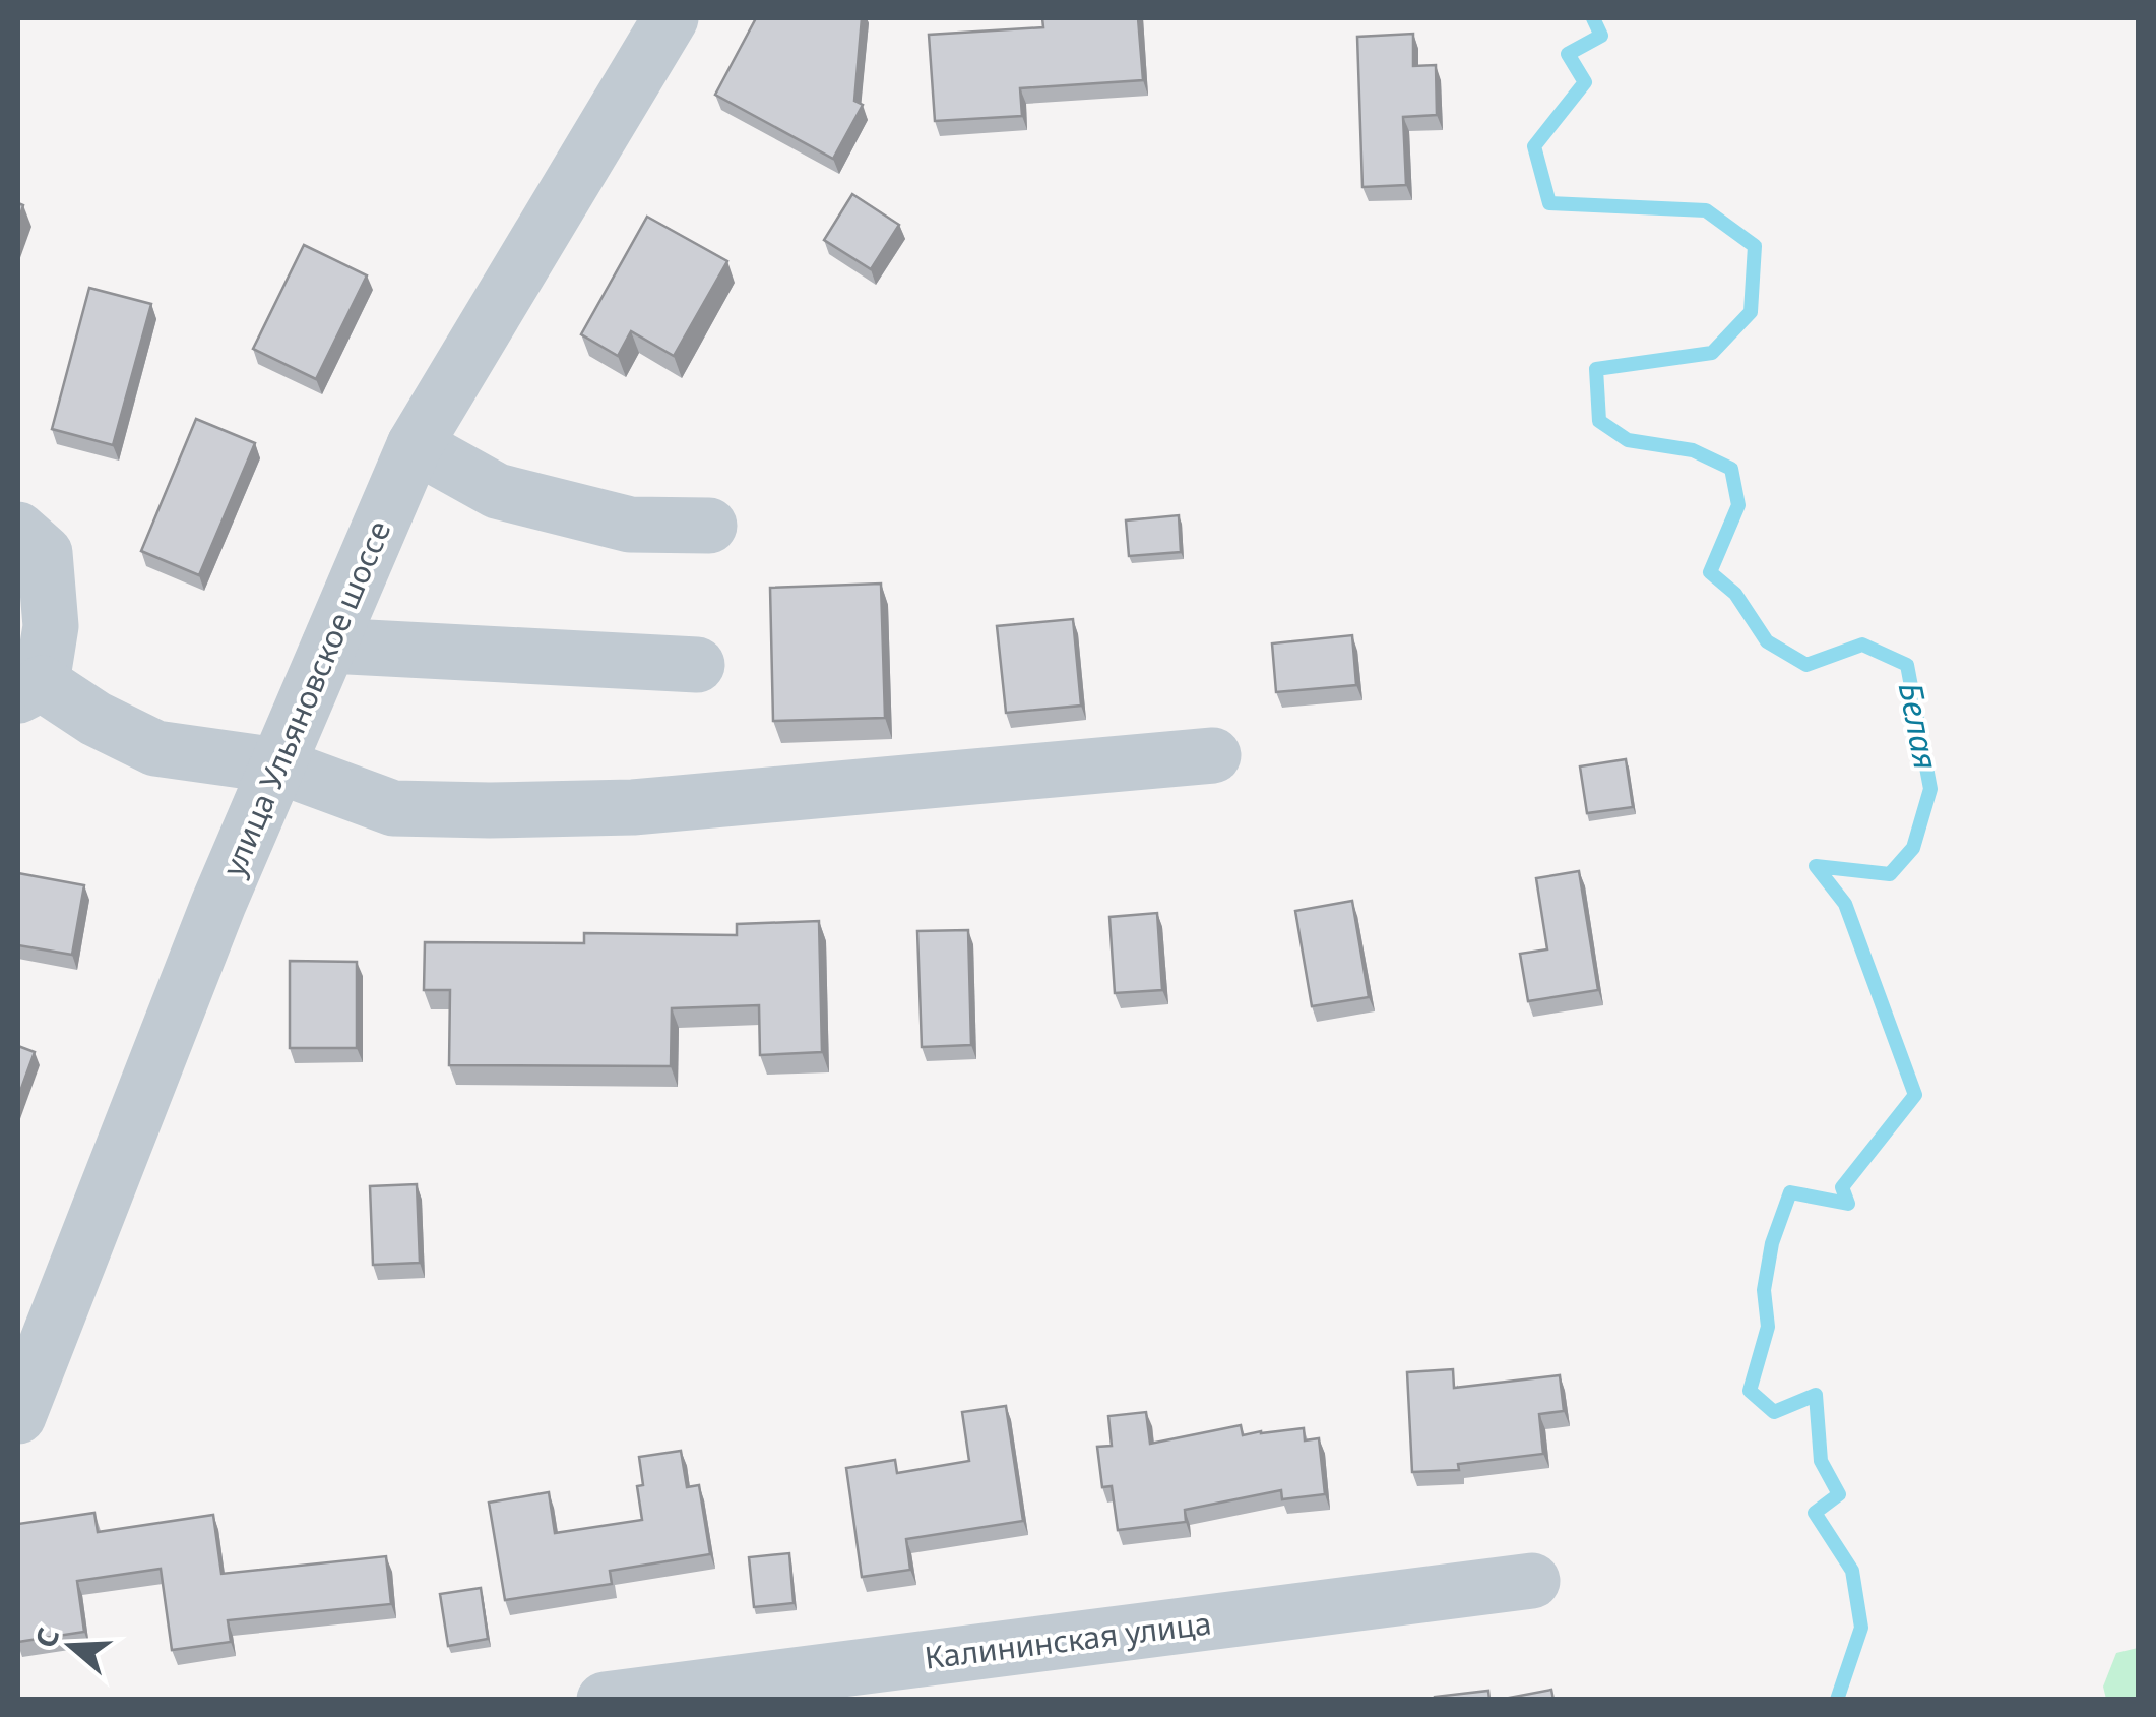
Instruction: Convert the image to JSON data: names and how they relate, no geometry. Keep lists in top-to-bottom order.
{
  "streets": {
    "street": ["улица Ульяновское шоссе", "Калининская улица"]
  },
  "water": ["Белая"],
  "north": "left"
}
